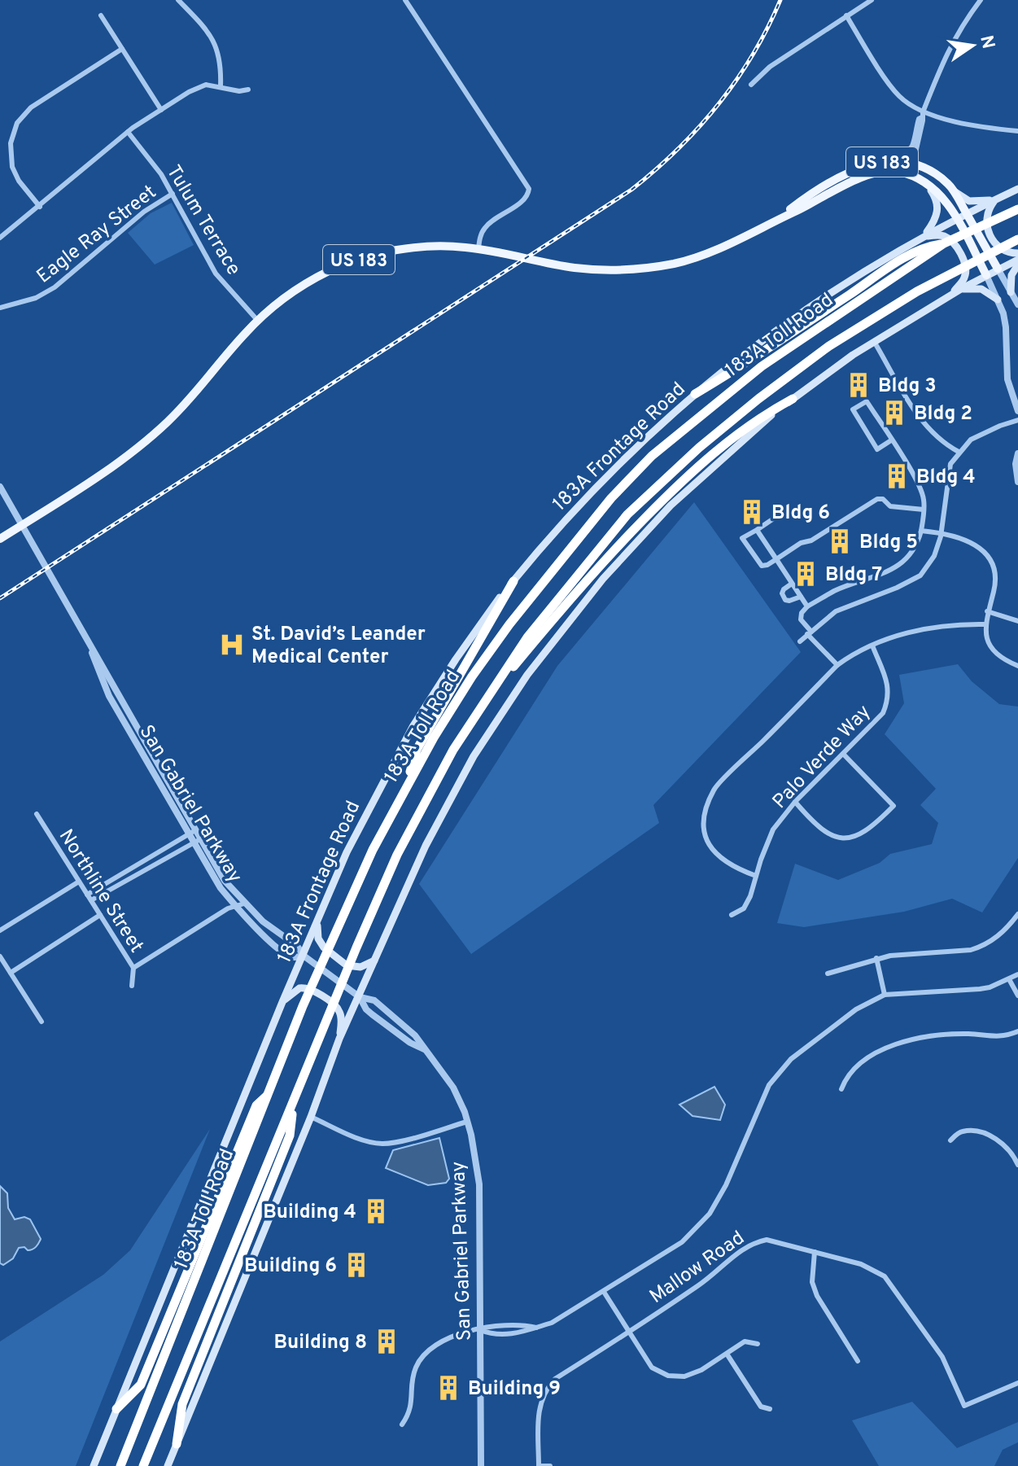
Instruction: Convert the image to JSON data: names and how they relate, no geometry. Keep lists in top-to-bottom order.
{
  "streets": {
    "highway": ["183A Toll Road"],
    "main road": ["US 183", "183A Frontage Road"],
    "street": [
      "Tulum Terrace",
      "Eagle Ray Street",
      "Palo Verde Way",
      "San Gabriel Parkway",
      "Northline Street",
      "Mallow Road"
    ]
  },
  "crossings": [
    ["US 183", "Tulum Terrace"],
    ["US 183", "183A Frontage Road"],
    ["US 183", "San Gabriel Parkway"],
    ["Tulum Terrace", "Eagle Ray Street"],
    ["183A Frontage Road", "San Gabriel Parkway"]
  ],
  "places": {
    "building": [
      "Bldg 3",
      "Bldg 2",
      "Bldg 4",
      "Bldg 6",
      "Bldg 5",
      "Bldg 7",
      "Building 4",
      "Building 6",
      "Building 8",
      "Building 9"
    ],
    "hospital": ["St. David’s Leander Medical Center"]
  },
  "north": "right"
}
